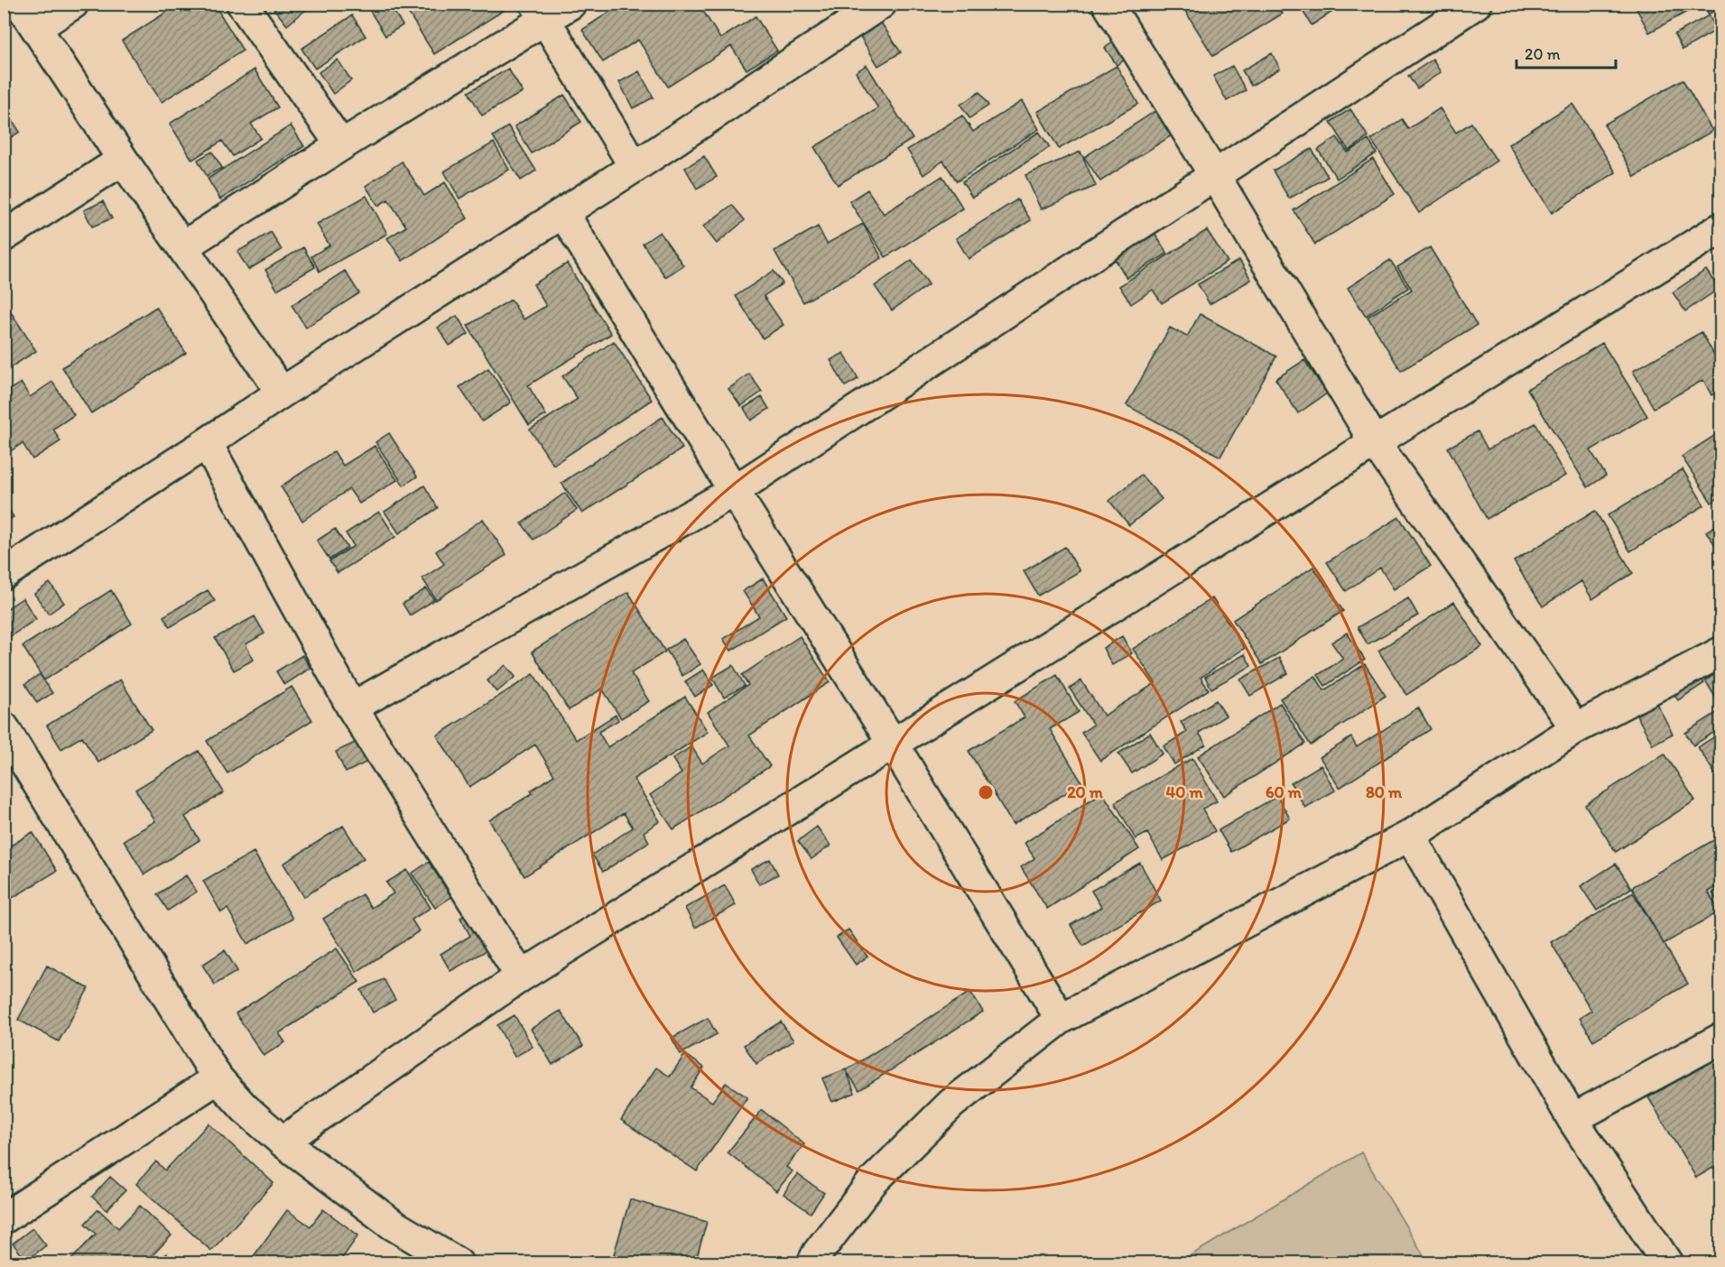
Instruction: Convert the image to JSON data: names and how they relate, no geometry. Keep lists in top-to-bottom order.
{
  "scale_bar": "20 m",
  "rings": [
    "20 m",
    "40 m",
    "60 m",
    "80 m"
  ]
}
